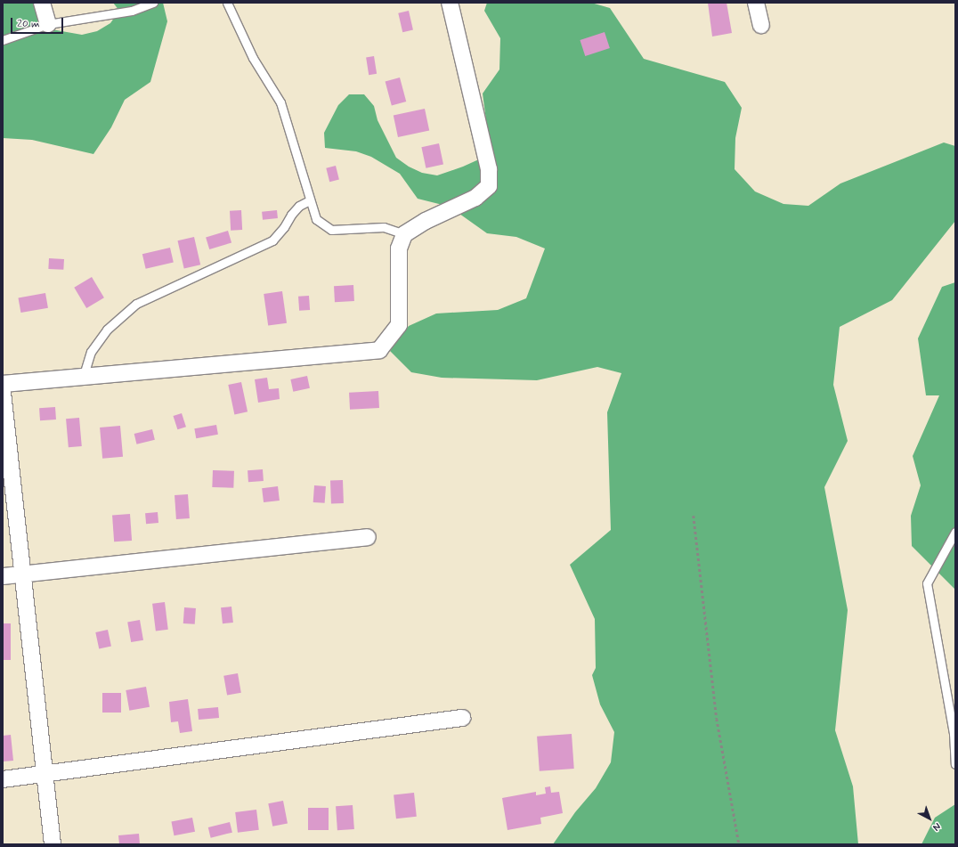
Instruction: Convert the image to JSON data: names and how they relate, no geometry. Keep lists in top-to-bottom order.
{
  "scale_bar": "20 m",
  "north": "bottom right"
}
